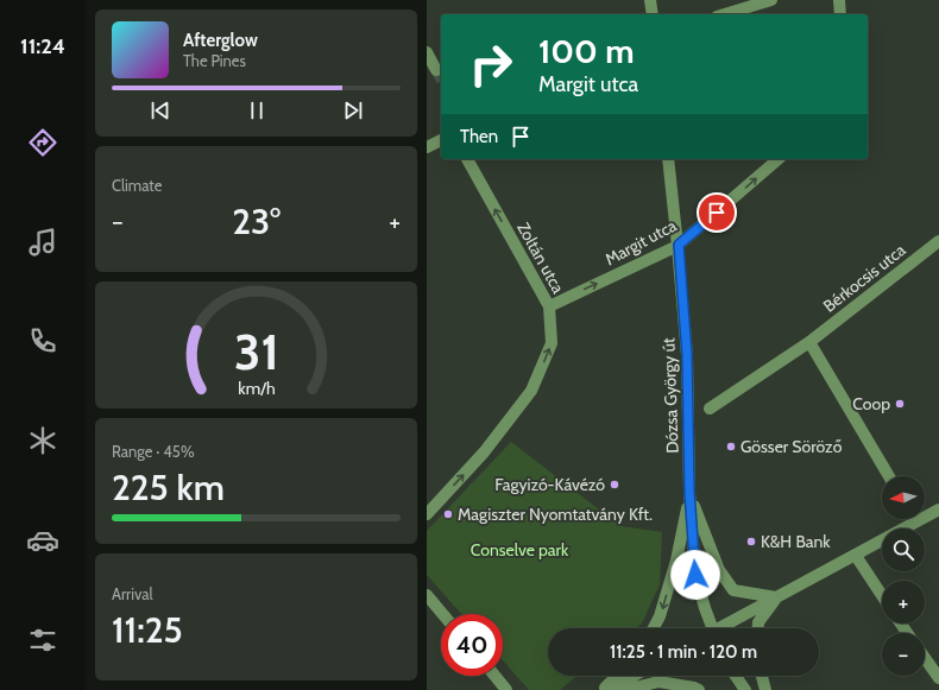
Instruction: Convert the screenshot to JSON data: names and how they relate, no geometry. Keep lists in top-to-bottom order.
{
  "streets": {
    "street": [
      "Margit utca",
      "Zoltán utca",
      "Bérkocsis utca",
      "Dózsa György út"
    ]
  },
  "crossings": [
    ["Margit utca", "Zoltán utca"],
    ["Margit utca", "Dózsa György út"]
  ],
  "one_way": ["Margit utca", "Zoltán utca"],
  "parks": ["Conselve park"],
  "places": [
    "Coop",
    "Gösser Söröző",
    "Fagyizó-Kávézó",
    "Magiszter Nyomtatvány Kft.",
    "K&H Bank"
  ],
  "north": "left",
  "page": {
    "tabs": "11:24",
    "turn": ["100 m", "Margit utca"],
    "song": ["Afterglow", "The Pines"],
    "then": "Then",
    "tile": [
      "Climate",
      ["Range · 45%", "225 km"],
      ["Arrival", "11:25"]
    ],
    "heat": ["−", "23°", "+"],
    "map_buttons": ["+", "−"],
    "limit": "40",
    "trip": "11:25 · 1 min · 120 m",
    "gauge": ["31", "km/h"]
  }
}
